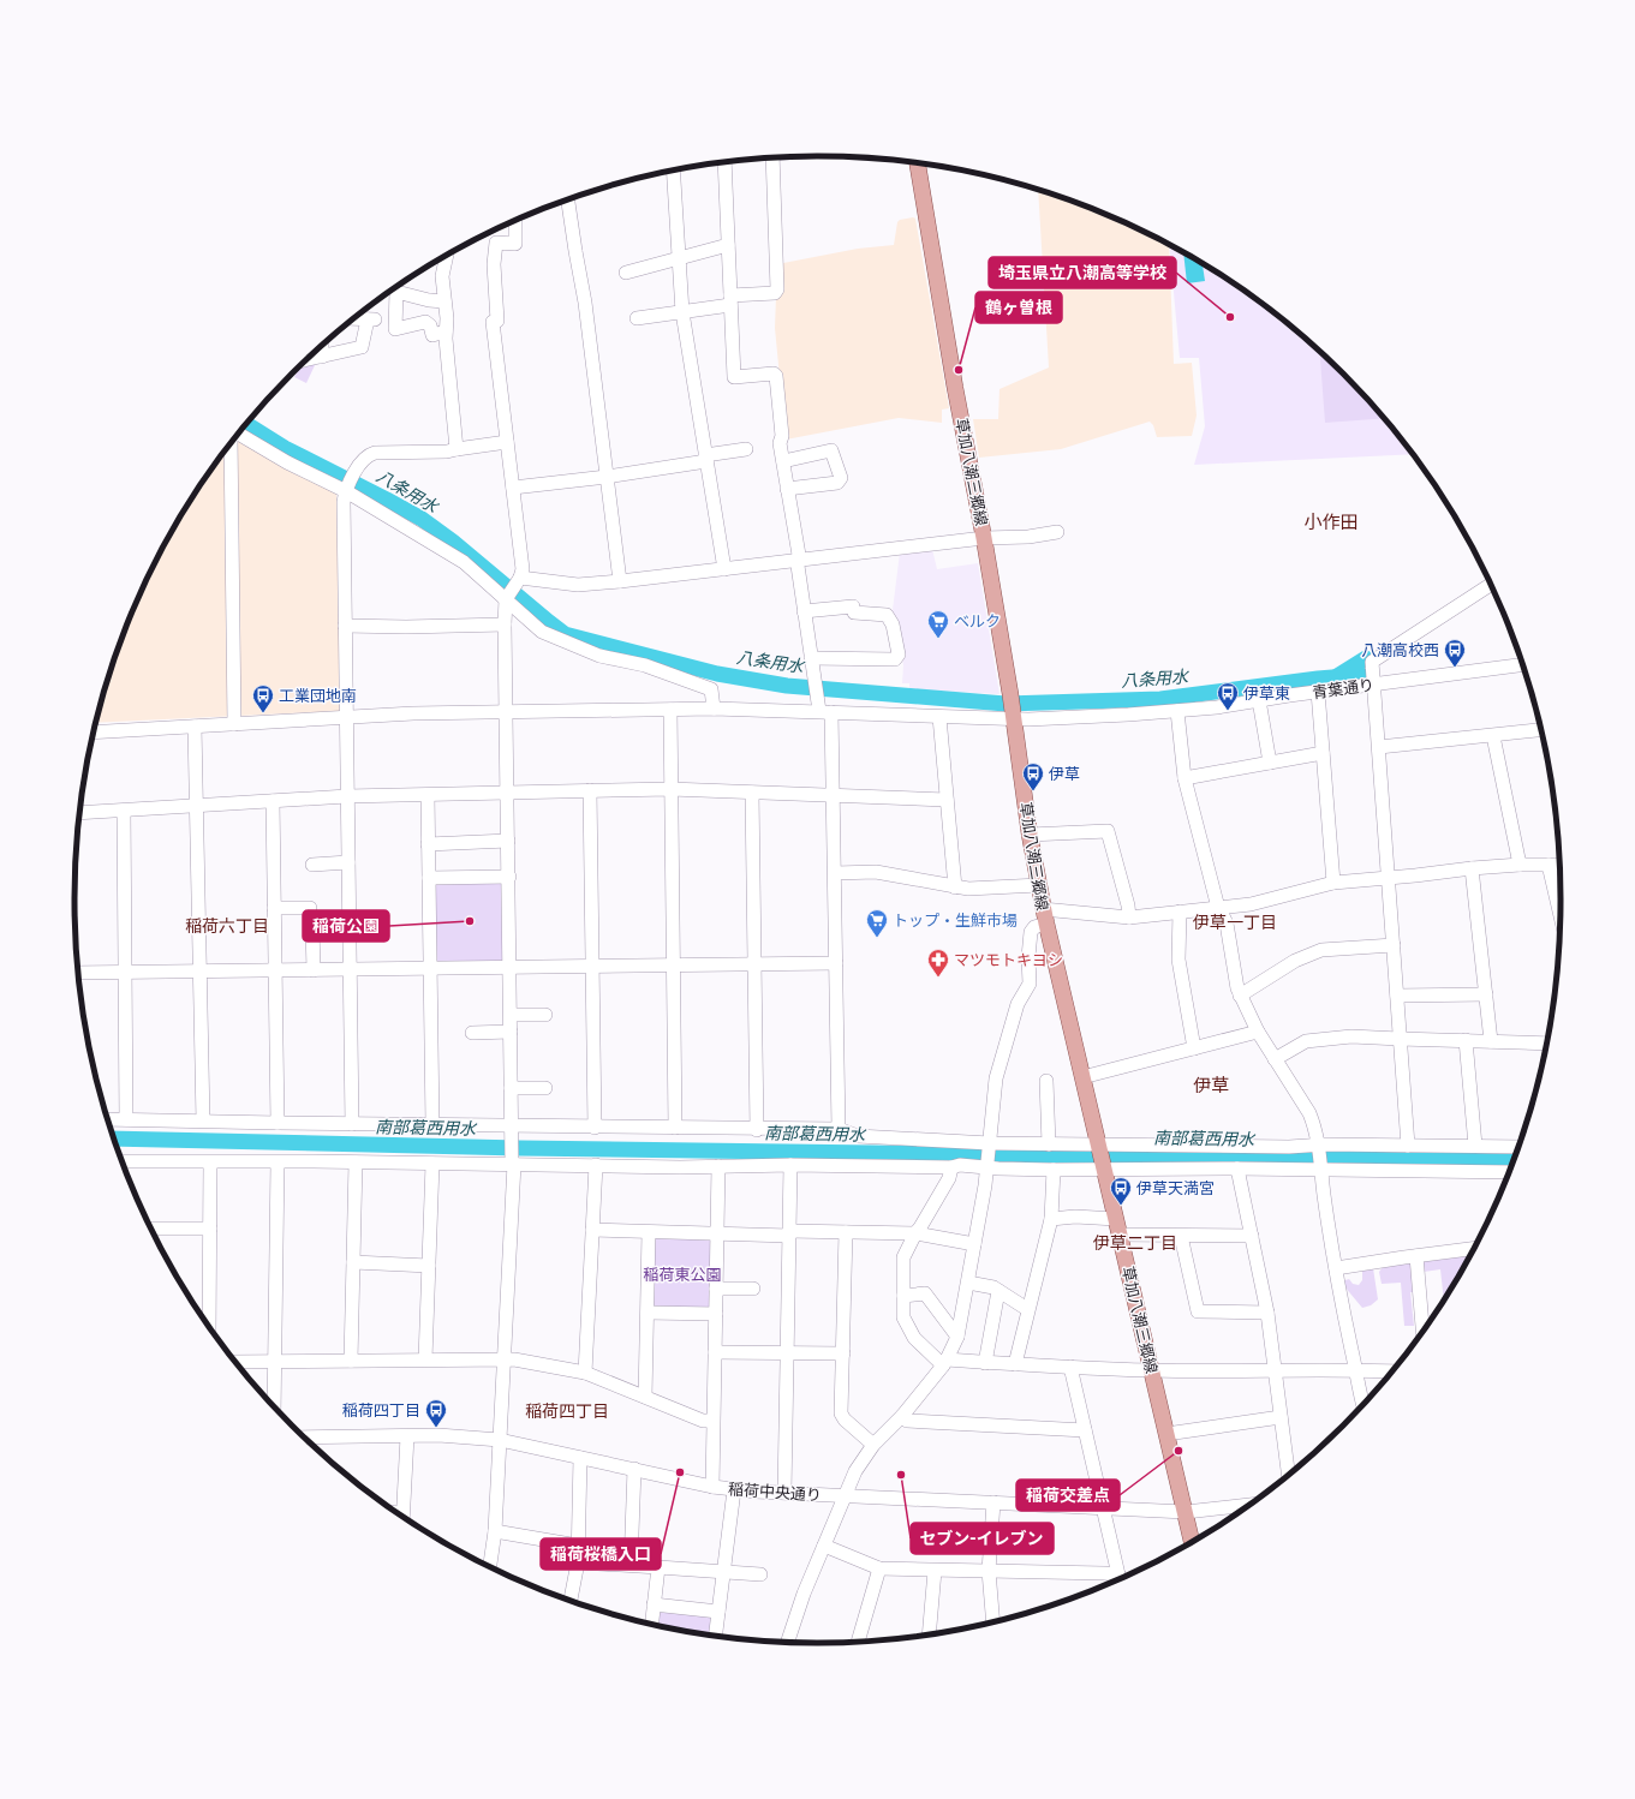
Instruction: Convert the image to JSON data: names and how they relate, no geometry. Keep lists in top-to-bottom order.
{
  "streets": {
    "main road": ["草加八潮三郷線"],
    "street": ["青葉通り", "稲荷中央通り"]
  },
  "crossings": [
    ["草加八潮三郷線", "青葉通り"],
    ["草加八潮三郷線", "稲荷中央通り"]
  ],
  "districts": [
    "小作田",
    "伊草一丁目",
    "稲荷六丁目",
    "伊草",
    "伊草二丁目",
    "稲荷四丁目"
  ],
  "water": ["八条用水", "南部葛西用水"],
  "parks": ["稲荷東公園"],
  "places": {
    "other": [
      "埼玉県立八潮高等学校",
      "鶴ヶ曽根",
      "稲荷公園",
      "稲荷交差点",
      "稲荷桜橋入口",
      "セブン-イレブン"
    ],
    "supermarket": ["ベルク", "トップ・生鮮市場"],
    "bus stop": [
      "八潮高校西",
      "伊草東",
      "工業団地南",
      "伊草",
      "伊草天満宮",
      "稲荷四丁目"
    ],
    "pharmacy": ["マツモトキヨシ"]
  }
}
